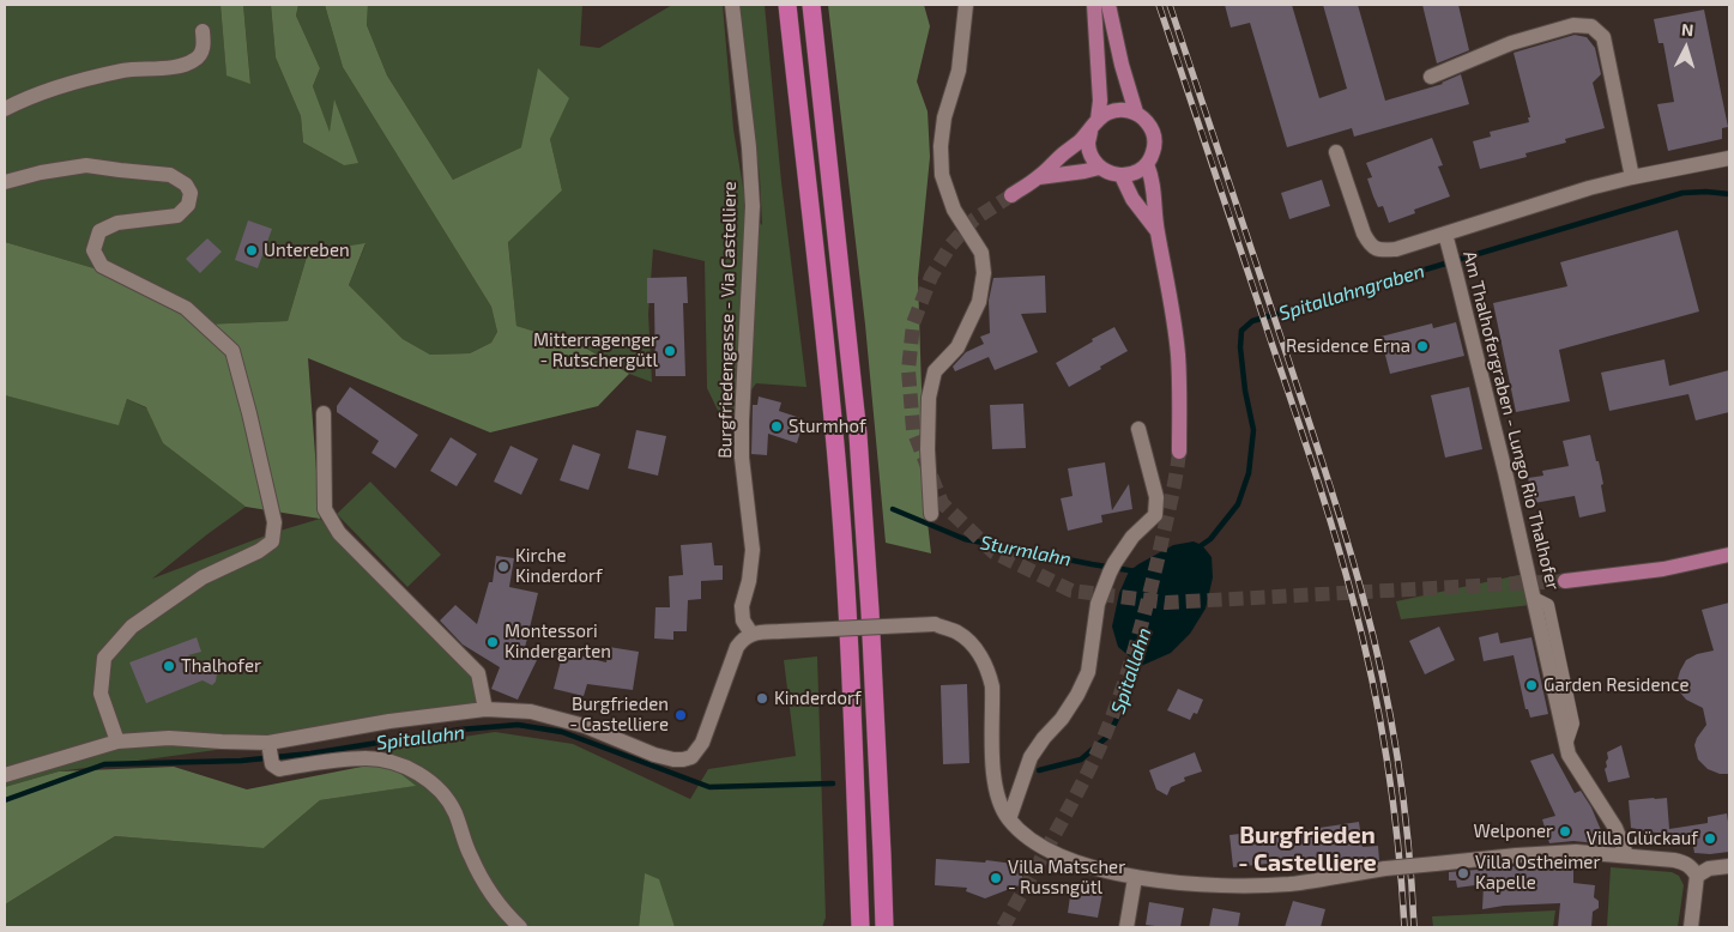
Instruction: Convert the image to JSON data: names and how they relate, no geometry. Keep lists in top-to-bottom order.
{
  "streets": {
    "street": ["Burgfriedengasse - Via Castelliere", "Am Thalhofergraben - Lungo Rio Thalhofer"]
  },
  "districts": ["Burgfrieden - Castelliere"],
  "water": ["Spitallahngraben", "Sturmlahn", "Spitallahn"],
  "places": [
    "Untereben",
    "Residence Erna",
    "Mitterragenger - Rutschergütl",
    "Sturmhof",
    "Kirche Kinderdorf",
    "Montessori Kindergarten",
    "Thalhofer",
    "Garden Residence",
    "Kinderdorf",
    "Burgfrieden - Castelliere",
    "Welponer",
    "Villa Glückauf",
    "Villa Ostheimer Kapelle",
    "Villa Matscher - Russngütl"
  ],
  "north": "top"
}
